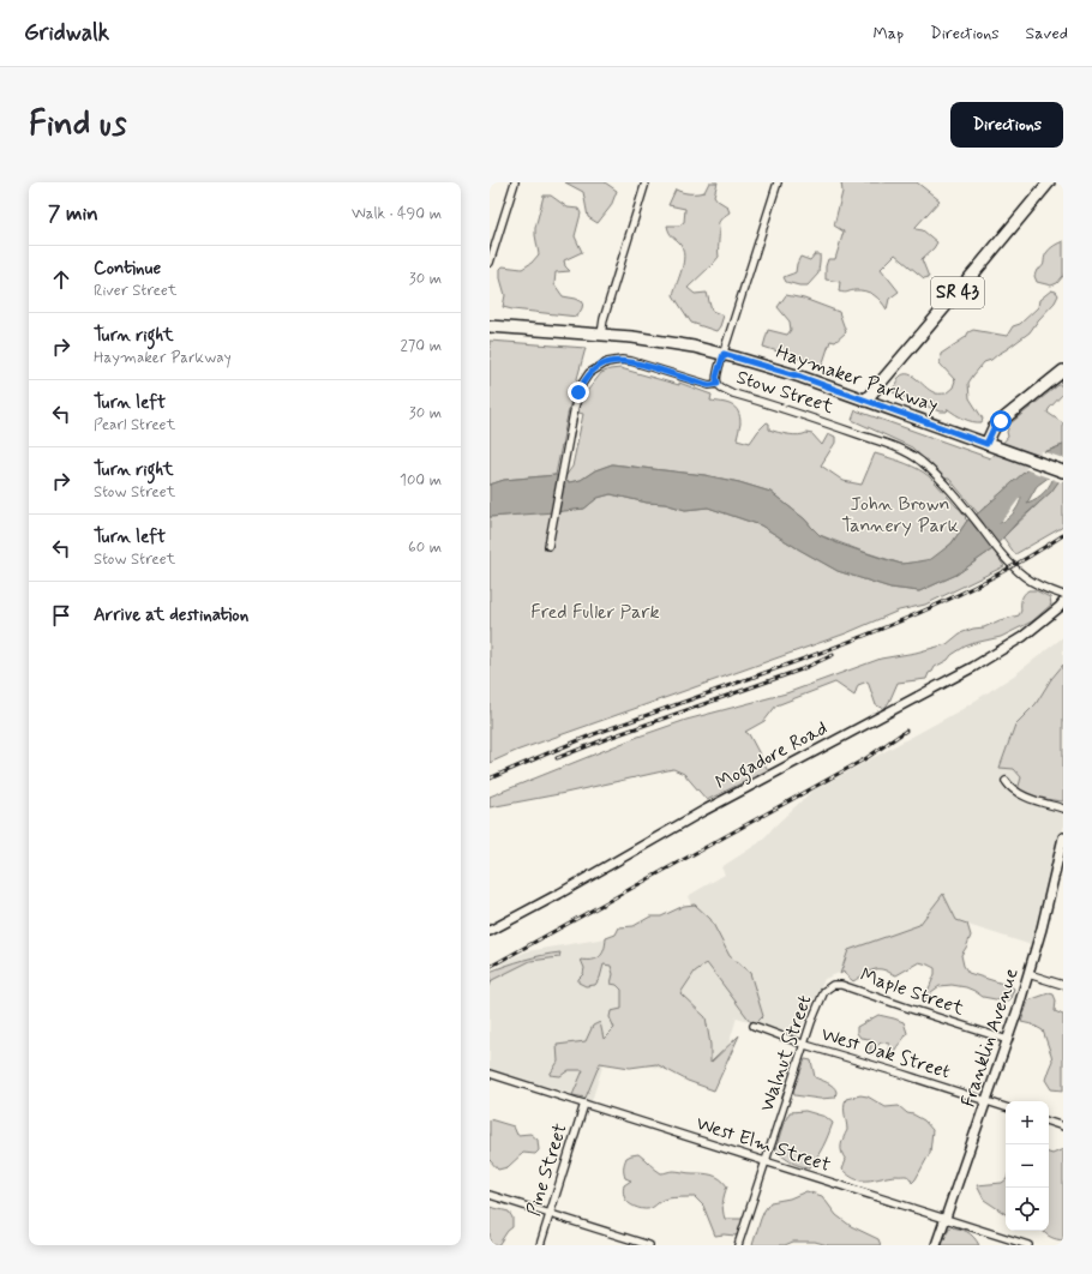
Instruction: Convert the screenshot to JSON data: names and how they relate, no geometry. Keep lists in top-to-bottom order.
{
  "streets": {
    "main road": ["SR 43", "Haymaker Parkway"],
    "street": [
      "Stow Street",
      "Mogadore Road",
      "Maple Street",
      "Franklin Avenue",
      "Walnut Street",
      "West Oak Street",
      "West Elm Street",
      "Pine Street"
    ]
  },
  "crossings": [
    ["SR 43", "Haymaker Parkway"],
    ["Maple Street", "Franklin Avenue"],
    ["Maple Street", "Walnut Street"],
    ["Franklin Avenue", "West Oak Street"],
    ["Franklin Avenue", "West Elm Street"],
    ["Walnut Street", "West Oak Street"],
    ["Walnut Street", "West Elm Street"],
    ["West Elm Street", "Pine Street"]
  ],
  "parks": ["John Brown Tannery Park", "Fred Fuller Park"],
  "page": {
    "header": "Gridwalk",
    "nav": ["Map", "Directions", "Saved"],
    "buttons": "Directions",
    "title": "Find us",
    "heading": ["7 min", "Walk · 490 m"],
    "list": [
      ["Continue", "River Street", "30 m"],
      ["Turn right", "Haymaker Parkway", "270 m"],
      ["Turn left", "Pearl Street", "30 m"],
      ["Turn right", "Stow Street", "100 m"],
      ["Turn left", "Stow Street", "60 m"],
      "Arrive at destination"
    ],
    "map_buttons": ["+", "−"]
  }
}
